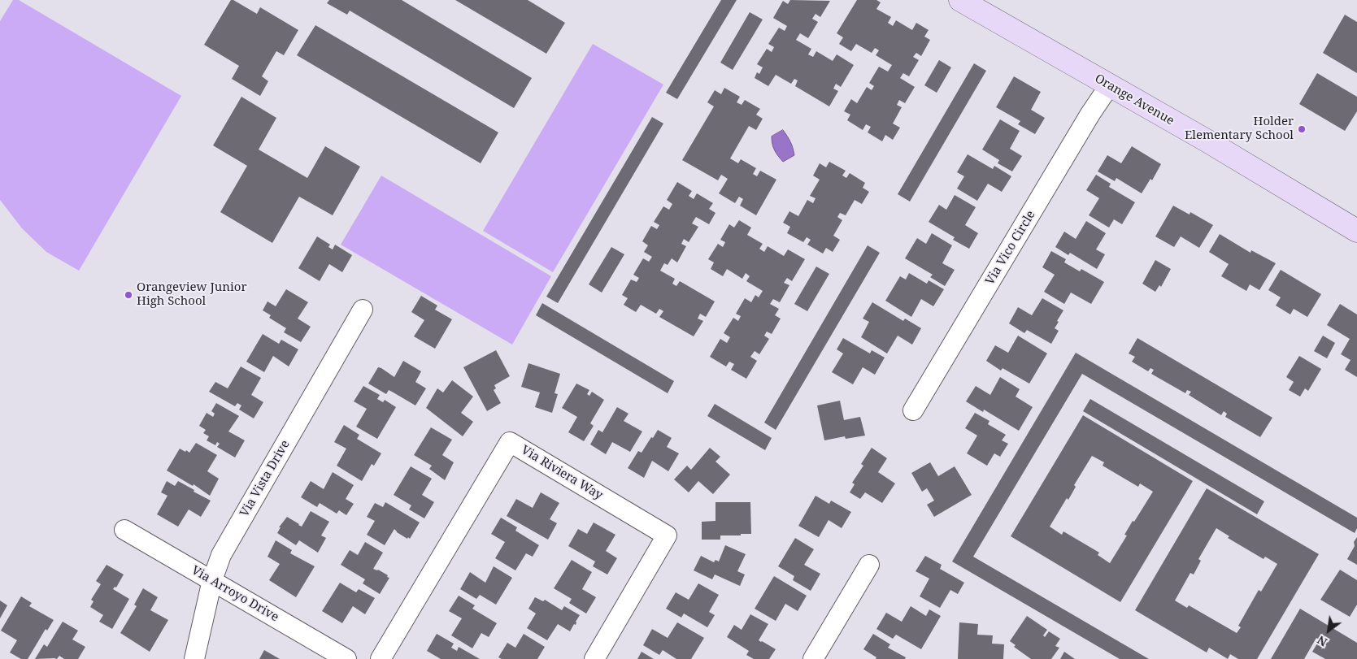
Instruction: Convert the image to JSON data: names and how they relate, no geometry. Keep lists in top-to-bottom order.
{
  "streets": {
    "main road": ["Orange Avenue"],
    "street": [
      "Via Vico Circle",
      "Via Riviera Way",
      "Via Vista Drive",
      "Via Arroyo Drive"
    ]
  },
  "crossings": [
    ["Orange Avenue", "Via Vico Circle"],
    ["Via Vista Drive", "Via Arroyo Drive"]
  ],
  "places": ["Holder Elementary School", "Orangeview Junior High School"],
  "north": "bottom left"
}
